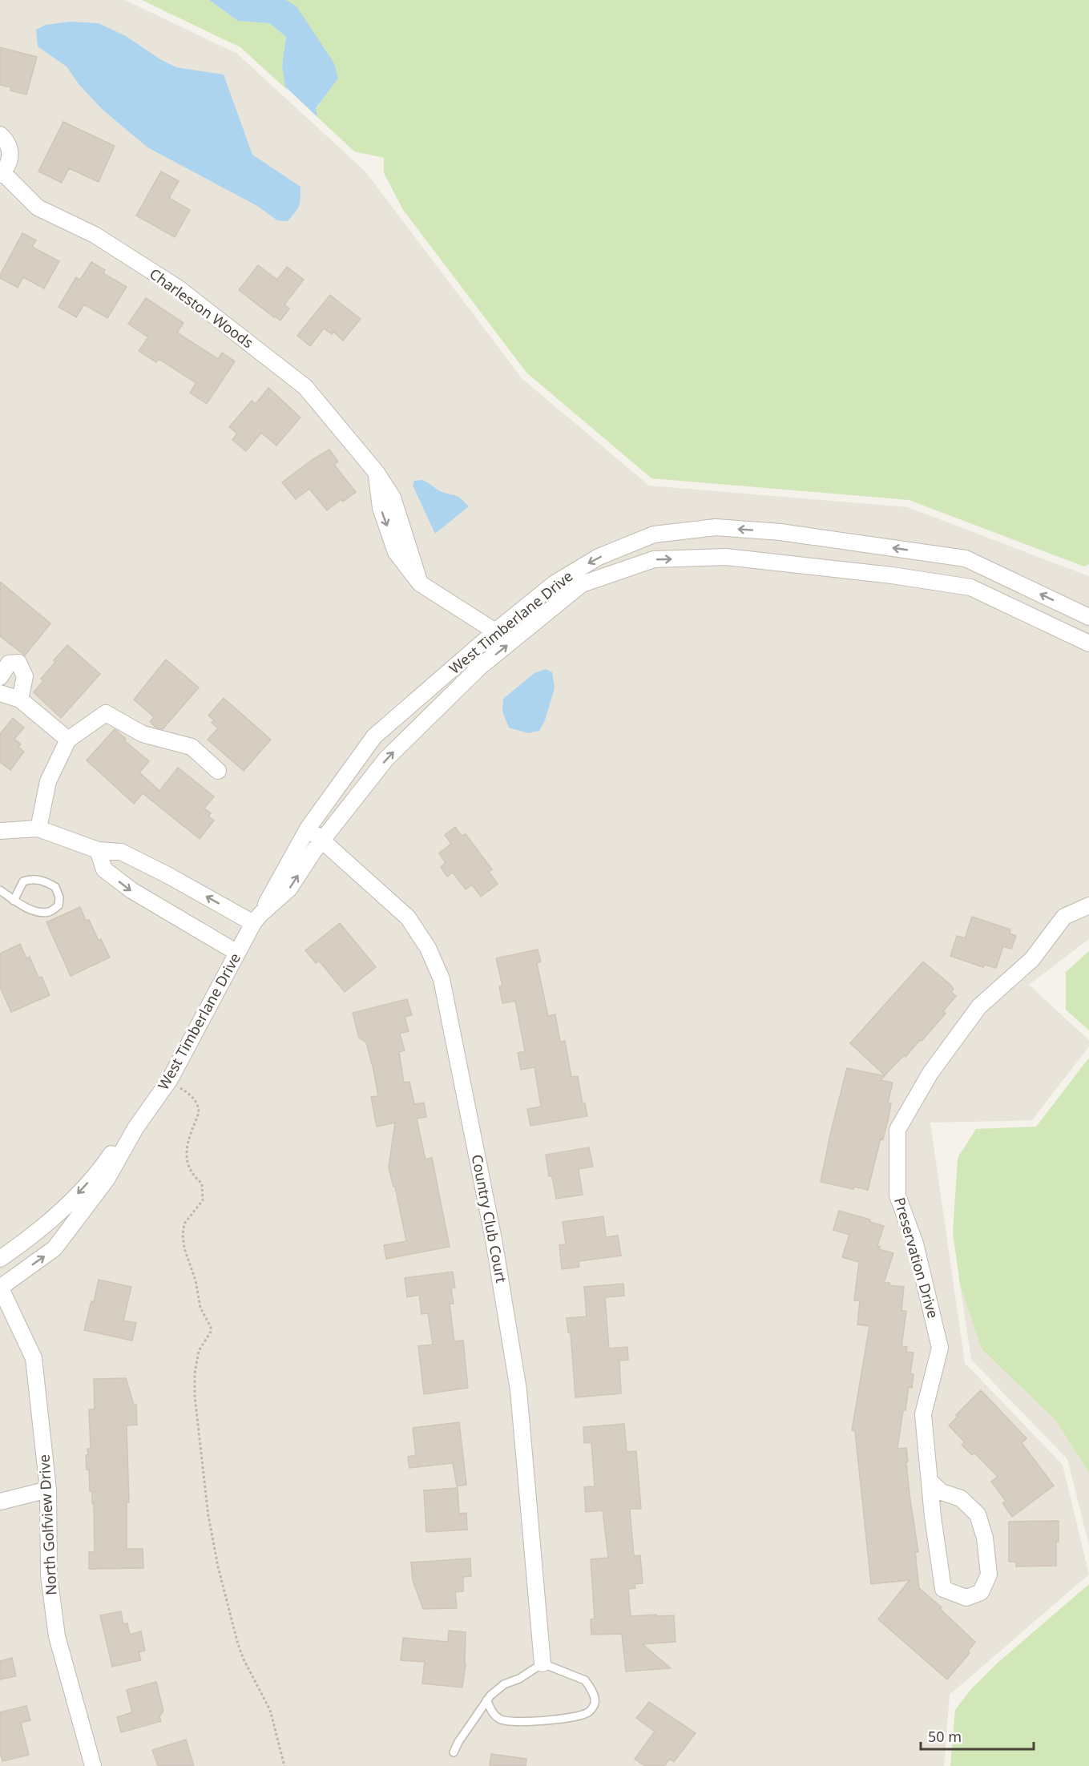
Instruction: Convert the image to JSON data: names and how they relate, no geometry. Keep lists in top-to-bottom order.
{
  "streets": {
    "street": [
      "Charleston Woods",
      "West Timberlane Drive",
      "Country Club Court",
      "Preservation Drive",
      "North Golfview Drive"
    ]
  },
  "crossings": [
    ["Charleston Woods", "West Timberlane Drive"],
    ["West Timberlane Drive", "Country Club Court"],
    ["West Timberlane Drive", "North Golfview Drive"]
  ],
  "scale_bar": "50 m"
}
